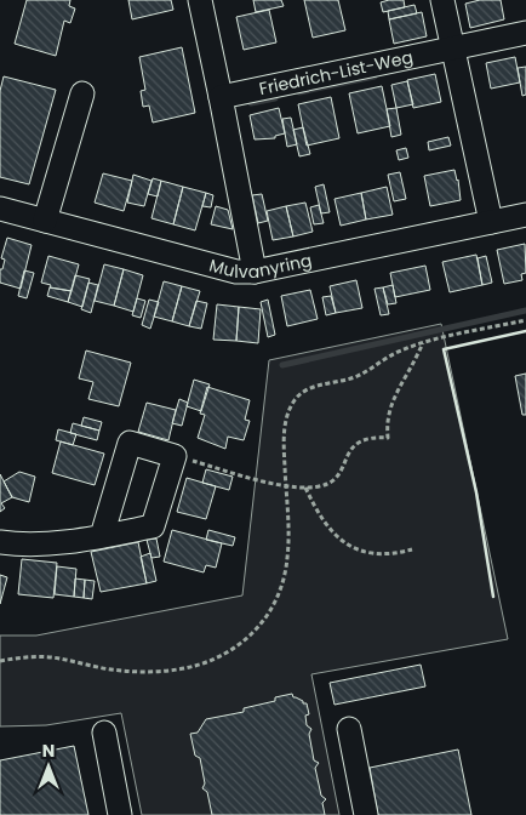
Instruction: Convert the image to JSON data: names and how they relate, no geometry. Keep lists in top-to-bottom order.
{
  "streets": {
    "street": ["Friedrich-List-Weg", "Mulvanyring"]
  },
  "north": "top"
}
